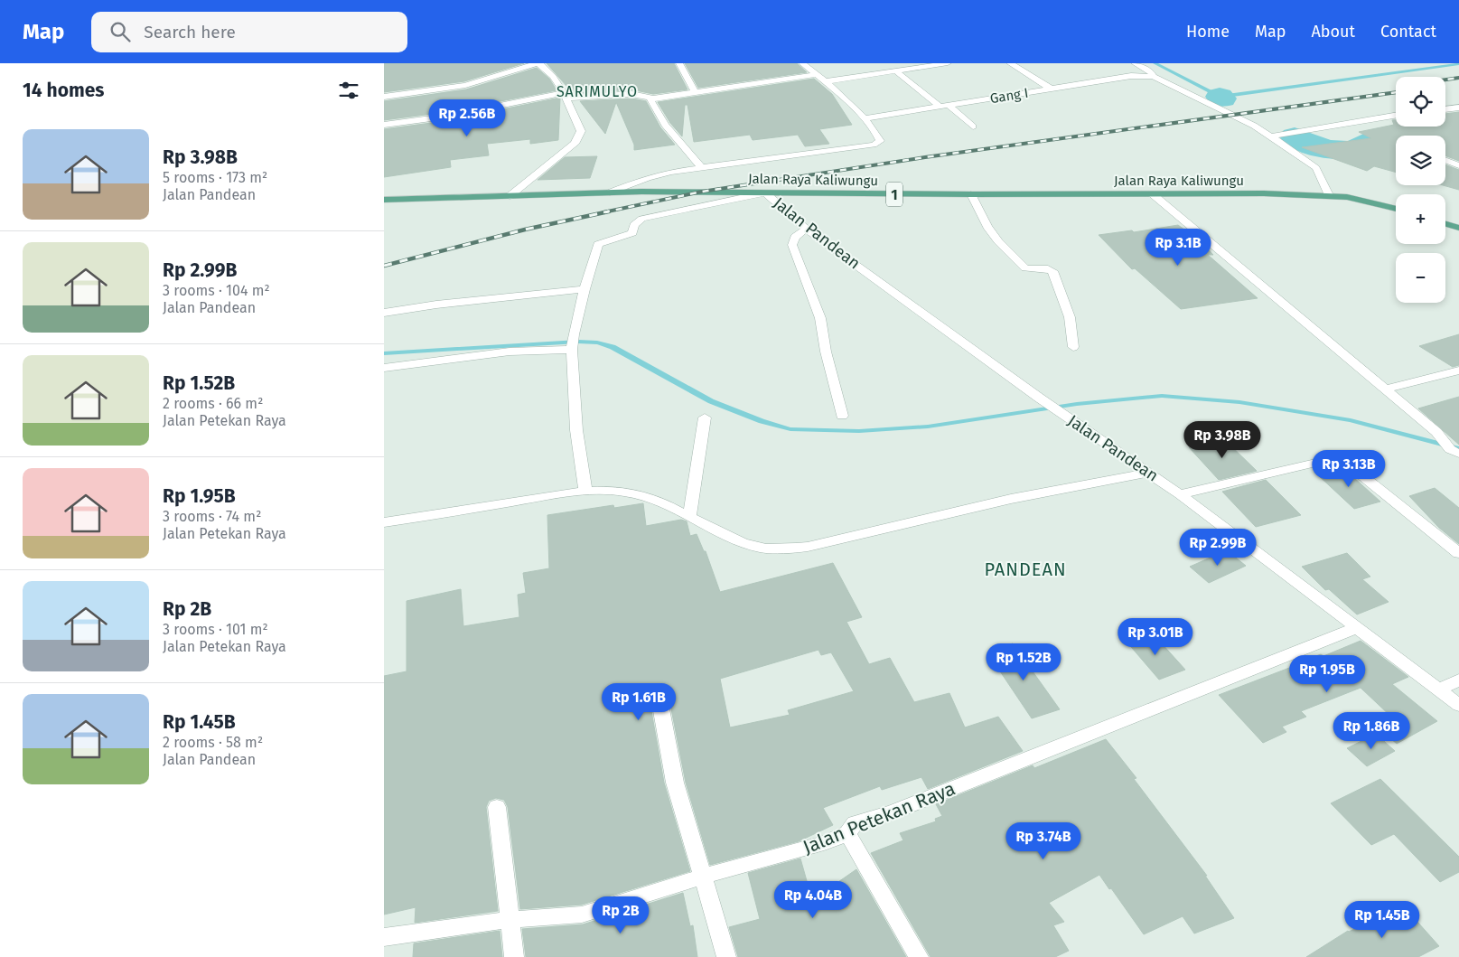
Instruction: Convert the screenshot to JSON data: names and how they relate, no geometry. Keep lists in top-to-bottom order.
{
  "streets": {
    "main road": ["Jalan Raya Kaliwungu", "1"],
    "street": ["Gang I", "Jalan Pandean", "Jalan Petekan Raya"]
  },
  "crossings": [
    ["Jalan Raya Kaliwungu", "Jalan Pandean"],
    ["Jalan Pandean", "Jalan Petekan Raya"]
  ],
  "districts": ["SARIMULYO", "PANDEAN"],
  "page": {
    "header": "Map",
    "search": "Search here",
    "nav": [
      "Home",
      "Map",
      "About",
      "Contact"
    ],
    "heading": "14 homes",
    "map_buttons": ["+", "−"],
    "price": [
      "Rp 2.56B",
      "Rp 3.1B",
      "Rp 3.98B",
      "Rp 3.13B",
      "Rp 2.99B",
      "Rp 3.01B",
      "Rp 1.52B",
      "Rp 1.95B",
      "Rp 1.61B",
      "Rp 1.86B",
      "Rp 3.74B",
      "Rp 4.04B",
      "Rp 2B",
      "Rp 1.45B"
    ],
    "list": [
      {
        "name": "Rp 3.98B",
        "note": "5 rooms · 173 m² · Jalan Pandean"
      },
      {
        "name": "Rp 2.99B",
        "note": "3 rooms · 104 m² · Jalan Pandean"
      },
      {
        "name": "Rp 1.52B",
        "note": "2 rooms · 66 m² · Jalan Petekan Raya"
      },
      {
        "name": "Rp 1.95B",
        "note": "3 rooms · 74 m² · Jalan Petekan Raya"
      },
      {
        "name": "Rp 2B",
        "note": "3 rooms · 101 m² · Jalan Petekan Raya"
      },
      {
        "name": "Rp 1.45B",
        "note": "2 rooms · 58 m² · Jalan Pandean"
      }
    ]
  }
}
